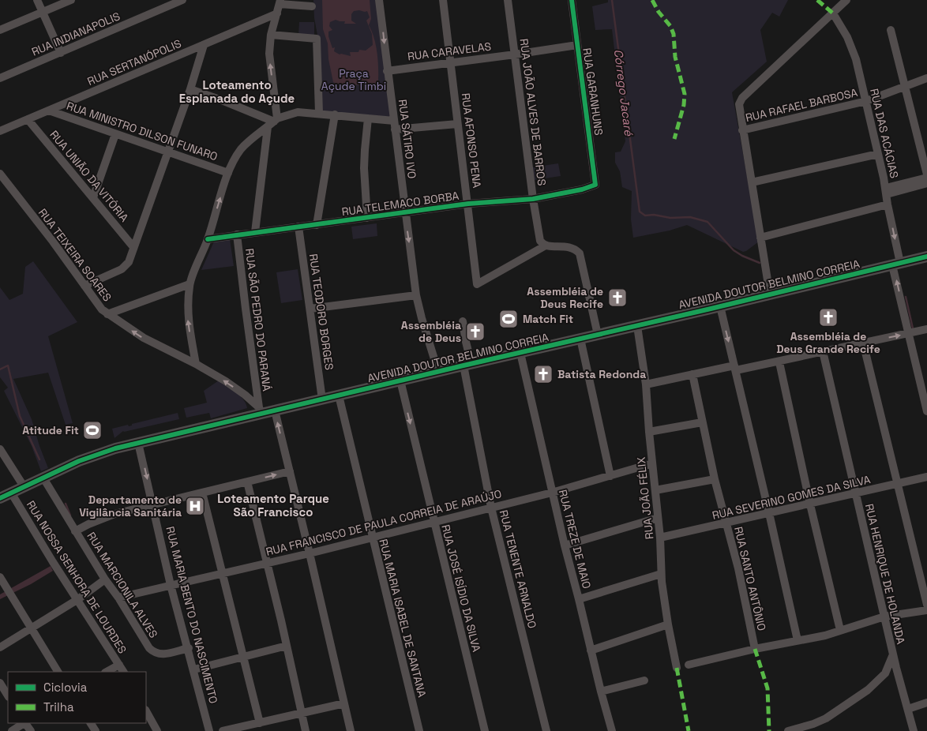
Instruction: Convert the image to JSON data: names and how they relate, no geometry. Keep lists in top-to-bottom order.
{
  "streets": {
    "main road": ["AVENIDA DOUTOR BELMINO CORREIA"],
    "street": [
      "RUA INDIANAPOLIS",
      "RUA CARAVELAS",
      "RUA SERTANÓPOLIS",
      "RUA GARANHUNS",
      "RUA RAFAEL BARBOSA",
      "RUA JOÃO ALVES DE BARROS",
      "RUA MINISTRO DILSON FUNARO",
      "RUA DAS ACÁCIAS",
      "RUA SÁTIRO IVO",
      "RUA AFONSO PENA",
      "RUA UNIÃO DA VITÓRIA",
      "RUA TELEMACO BORBA",
      "RUA TEIXEIRA SOARES",
      "RUA TEODORO BORGES",
      "RUA SÃO PEDRO DO PARANÁ",
      "RUA SEVERINO GOMES DA SILVA",
      "RUA JOÃO FÉLIX",
      "RUA FRANCISCO DE PAULA CORREIA DE ARAÚJO",
      "RUA TREZE DE MAIO",
      "RUA TENENTE ARNALDO",
      "RUA HENRIQUE DE HOLANDA",
      "RUA NOSSA SENHORA DE LOURDES",
      "RUA SANTO ANTÔNIO",
      "RUA MARCIONILA ALVES",
      "RUA JOSÉ ISÍDIO DA SILVA",
      "RUA MARIA BENTO DO NASCIMENTO",
      "RUA MARIA ISABEL DE SANTANA"
    ]
  },
  "crossings": [
    ["RUA CARAVELAS", "RUA GARANHUNS"],
    ["RUA CARAVELAS", "RUA JOÃO ALVES DE BARROS"],
    ["RUA CARAVELAS", "RUA SÁTIRO IVO"],
    ["RUA CARAVELAS", "RUA AFONSO PENA"],
    ["RUA SERTANÓPOLIS", "RUA MINISTRO DILSON FUNARO"],
    ["RUA SERTANÓPOLIS", "RUA UNIÃO DA VITÓRIA"],
    ["RUA GARANHUNS", "RUA TELEMACO BORBA"],
    ["RUA RAFAEL BARBOSA", "RUA DAS ACÁCIAS"],
    ["RUA JOÃO ALVES DE BARROS", "RUA AFONSO PENA"],
    ["RUA JOÃO ALVES DE BARROS", "RUA TELEMACO BORBA"],
    ["RUA DAS ACÁCIAS", "AVENIDA DOUTOR BELMINO CORREIA"],
    ["RUA SÁTIRO IVO", "RUA TELEMACO BORBA"],
    ["RUA SÁTIRO IVO", "AVENIDA DOUTOR BELMINO CORREIA"],
    ["RUA AFONSO PENA", "RUA TELEMACO BORBA"],
    ["RUA TELEMACO BORBA", "RUA TEODORO BORGES"],
    ["RUA TELEMACO BORBA", "RUA SÃO PEDRO DO PARANÁ"],
    ["RUA TEIXEIRA SOARES", "AVENIDA DOUTOR BELMINO CORREIA"],
    ["RUA TEIXEIRA SOARES", "RUA SÃO PEDRO DO PARANÁ"],
    ["AVENIDA DOUTOR BELMINO CORREIA", "RUA TEODORO BORGES"],
    ["AVENIDA DOUTOR BELMINO CORREIA", "RUA SÃO PEDRO DO PARANÁ"],
    ["AVENIDA DOUTOR BELMINO CORREIA", "RUA JOÃO FÉLIX"],
    ["AVENIDA DOUTOR BELMINO CORREIA", "RUA TREZE DE MAIO"],
    ["AVENIDA DOUTOR BELMINO CORREIA", "RUA TENENTE ARNALDO"],
    ["AVENIDA DOUTOR BELMINO CORREIA", "RUA NOSSA SENHORA DE LOURDES"],
    ["AVENIDA DOUTOR BELMINO CORREIA", "RUA MARCIONILA ALVES"],
    ["AVENIDA DOUTOR BELMINO CORREIA", "RUA JOSÉ ISÍDIO DA SILVA"],
    ["AVENIDA DOUTOR BELMINO CORREIA", "RUA MARIA BENTO DO NASCIMENTO"],
    ["AVENIDA DOUTOR BELMINO CORREIA", "RUA MARIA ISABEL DE SANTANA"],
    ["RUA SEVERINO GOMES DA SILVA", "RUA JOÃO FÉLIX"],
    ["RUA SEVERINO GOMES DA SILVA", "RUA HENRIQUE DE HOLANDA"],
    ["RUA SEVERINO GOMES DA SILVA", "RUA SANTO ANTÔNIO"],
    ["RUA JOÃO FÉLIX", "RUA FRANCISCO DE PAULA CORREIA DE ARAÚJO"],
    ["RUA FRANCISCO DE PAULA CORREIA DE ARAÚJO", "RUA TREZE DE MAIO"],
    ["RUA FRANCISCO DE PAULA CORREIA DE ARAÚJO", "RUA TENENTE ARNALDO"],
    ["RUA FRANCISCO DE PAULA CORREIA DE ARAÚJO", "RUA MARCIONILA ALVES"],
    ["RUA FRANCISCO DE PAULA CORREIA DE ARAÚJO", "RUA JOSÉ ISÍDIO DA SILVA"],
    ["RUA FRANCISCO DE PAULA CORREIA DE ARAÚJO", "RUA MARIA BENTO DO NASCIMENTO"],
    ["RUA FRANCISCO DE PAULA CORREIA DE ARAÚJO", "RUA MARIA ISABEL DE SANTANA"],
    ["RUA MARCIONILA ALVES", "RUA MARIA BENTO DO NASCIMENTO"]
  ],
  "one_way": ["RUA SÁTIRO IVO", "RUA TEIXEIRA SOARES", "RUA JOSÉ ISÍDIO DA SILVA"],
  "districts": ["Loteamento Esplanada do Açude", "Loteamento Parque São Francisco"],
  "water": ["Córrego Jacaré"],
  "parks": ["Praça Açude Timbi"],
  "places": {
    "church": [
      "Assembléia de Deus Recife",
      "Assembléia de Deus Grande Recife",
      "Assembléia de Deus",
      "Batista Redonda"
    ],
    "sports": ["Match Fit", "Atitude Fit"],
    "hospital": ["Departamento de Vigilância Sanitária"]
  },
  "legend": ["Ciclovia", "Trilha"]
}
